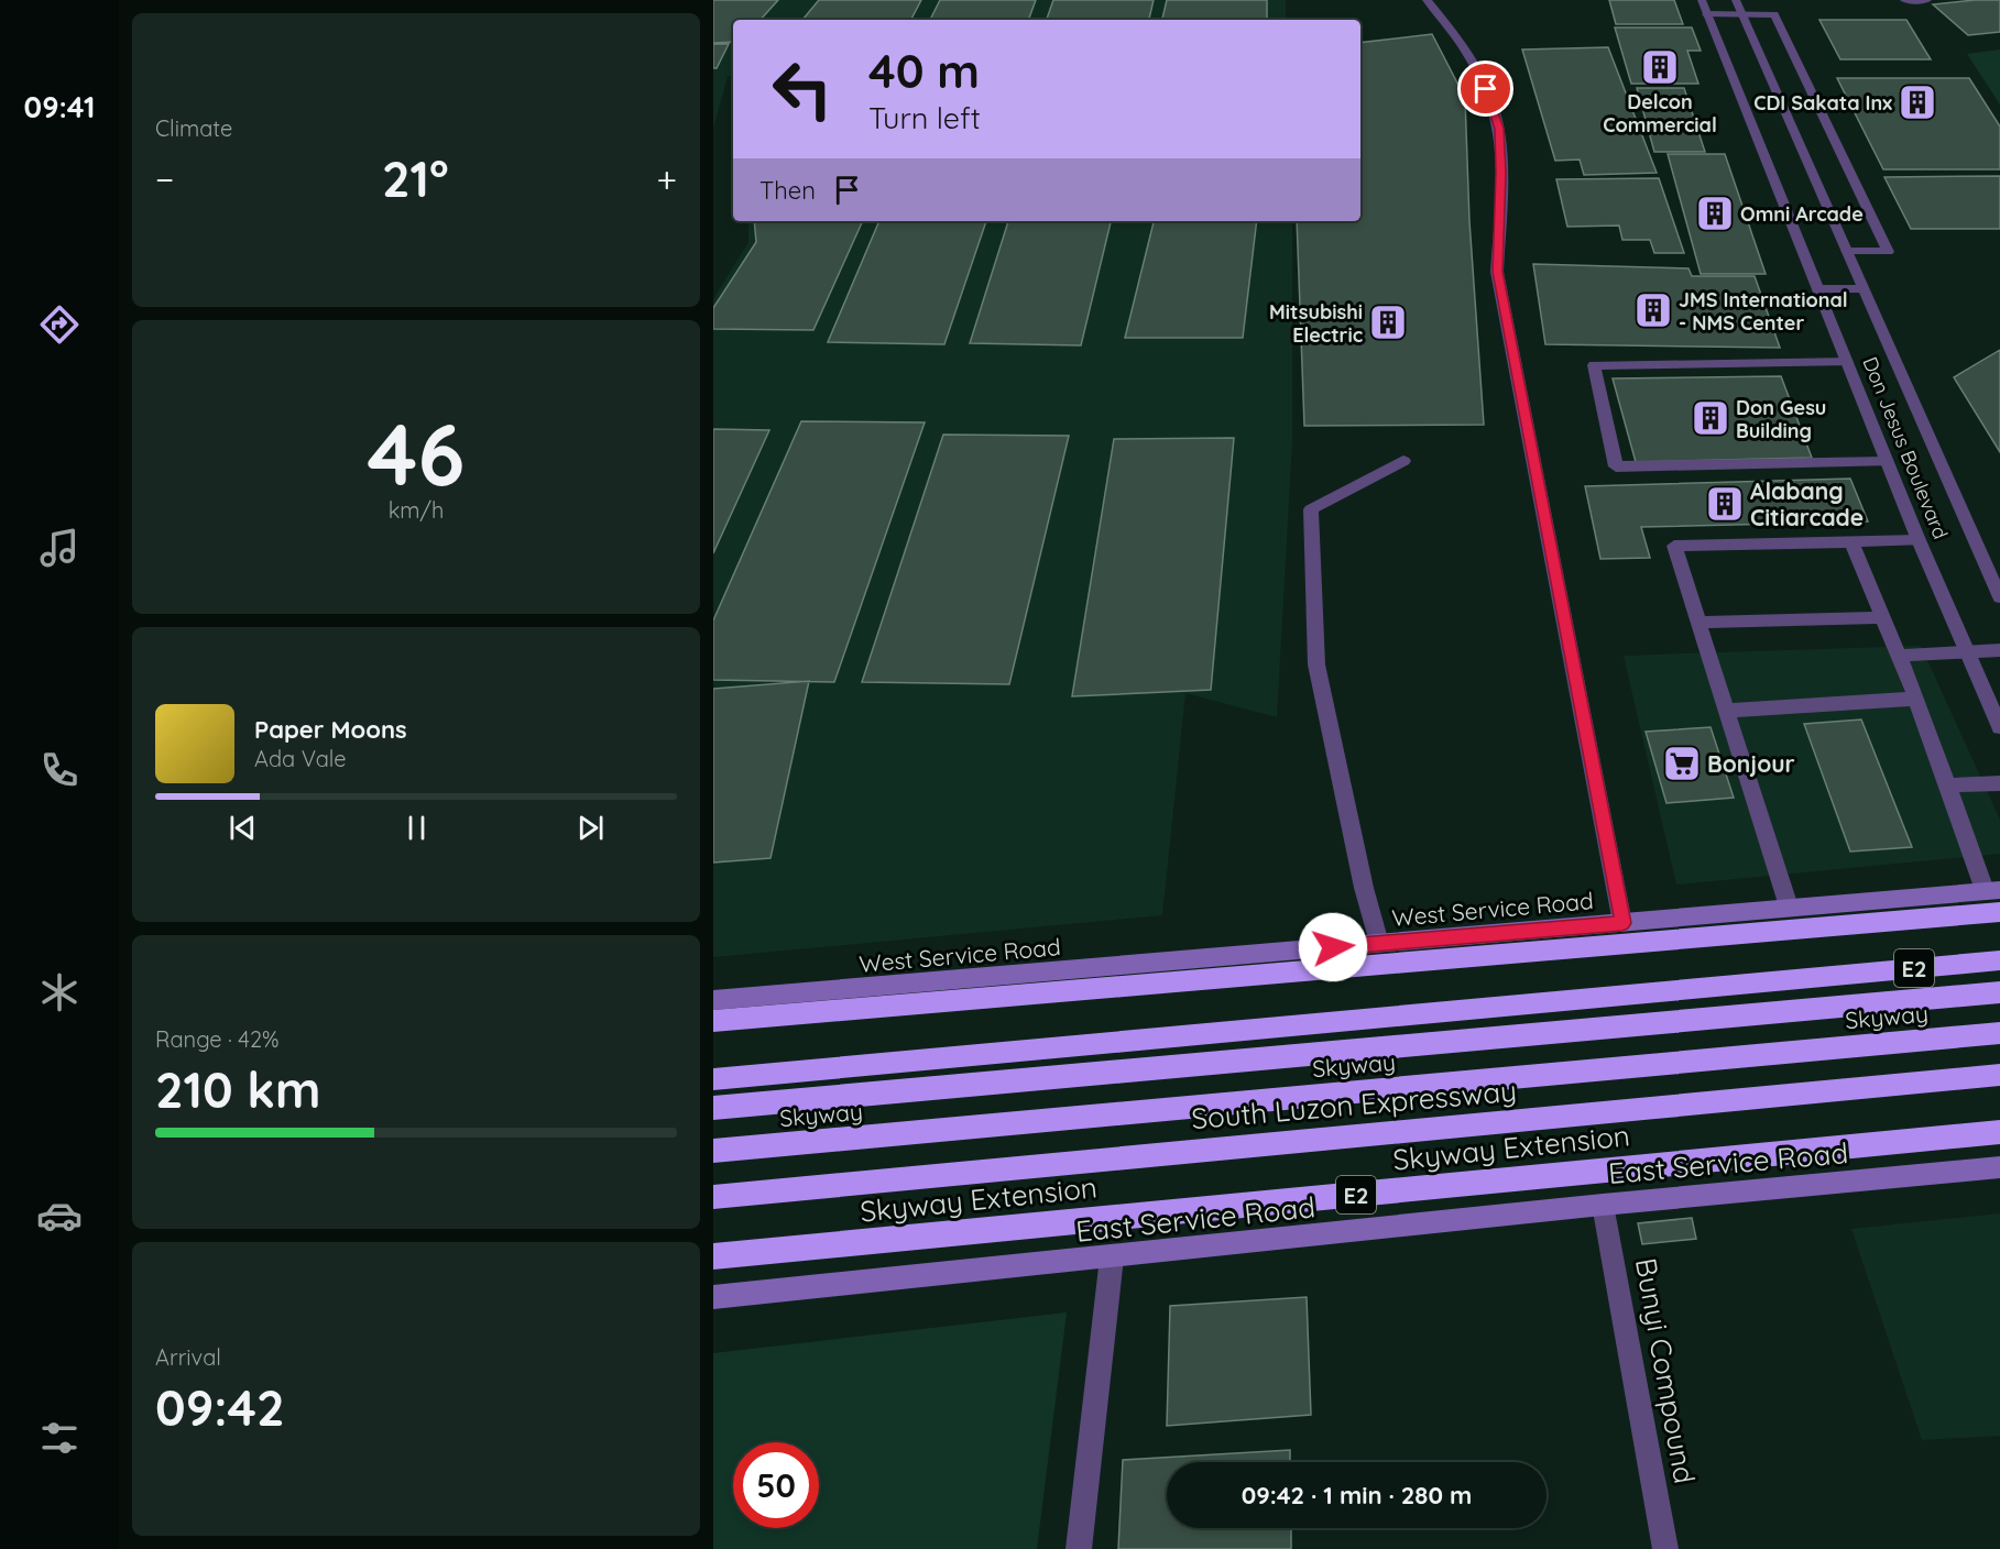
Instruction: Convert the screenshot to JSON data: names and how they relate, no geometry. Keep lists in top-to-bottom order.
{
  "streets": {
    "highway": [
      "E2",
      "Skyway",
      "South Luzon Expressway",
      "Skyway Extension"
    ],
    "main road": ["West Service Road", "East Service Road"],
    "street": ["Don Jesus Boulevard", "Bunyi Compound"]
  },
  "crossings": [
    ["East Service Road", "Bunyi Compound"]
  ],
  "places": {
    "building": [
      "Delcon Commercial",
      "CDI Sakata Inx",
      "Omni Arcade",
      "JMS International - NMS Center",
      "Mitsubishi Electric",
      "Don Gesu Building",
      "Alabang Citiarcade"
    ],
    "supermarket": ["Bonjour"]
  },
  "page": {
    "tabs": "09:41",
    "tile": [
      "Climate",
      ["46", "km/h"],
      ["Range · 42%", "210 km"],
      ["Arrival", "09:42"]
    ],
    "turn": ["40 m", "Turn left"],
    "heat": ["−", "21°", "+"],
    "then": "Then",
    "song": ["Paper Moons", "Ada Vale"],
    "limit": "50",
    "trip": "09:42 · 1 min · 280 m"
  }
}
